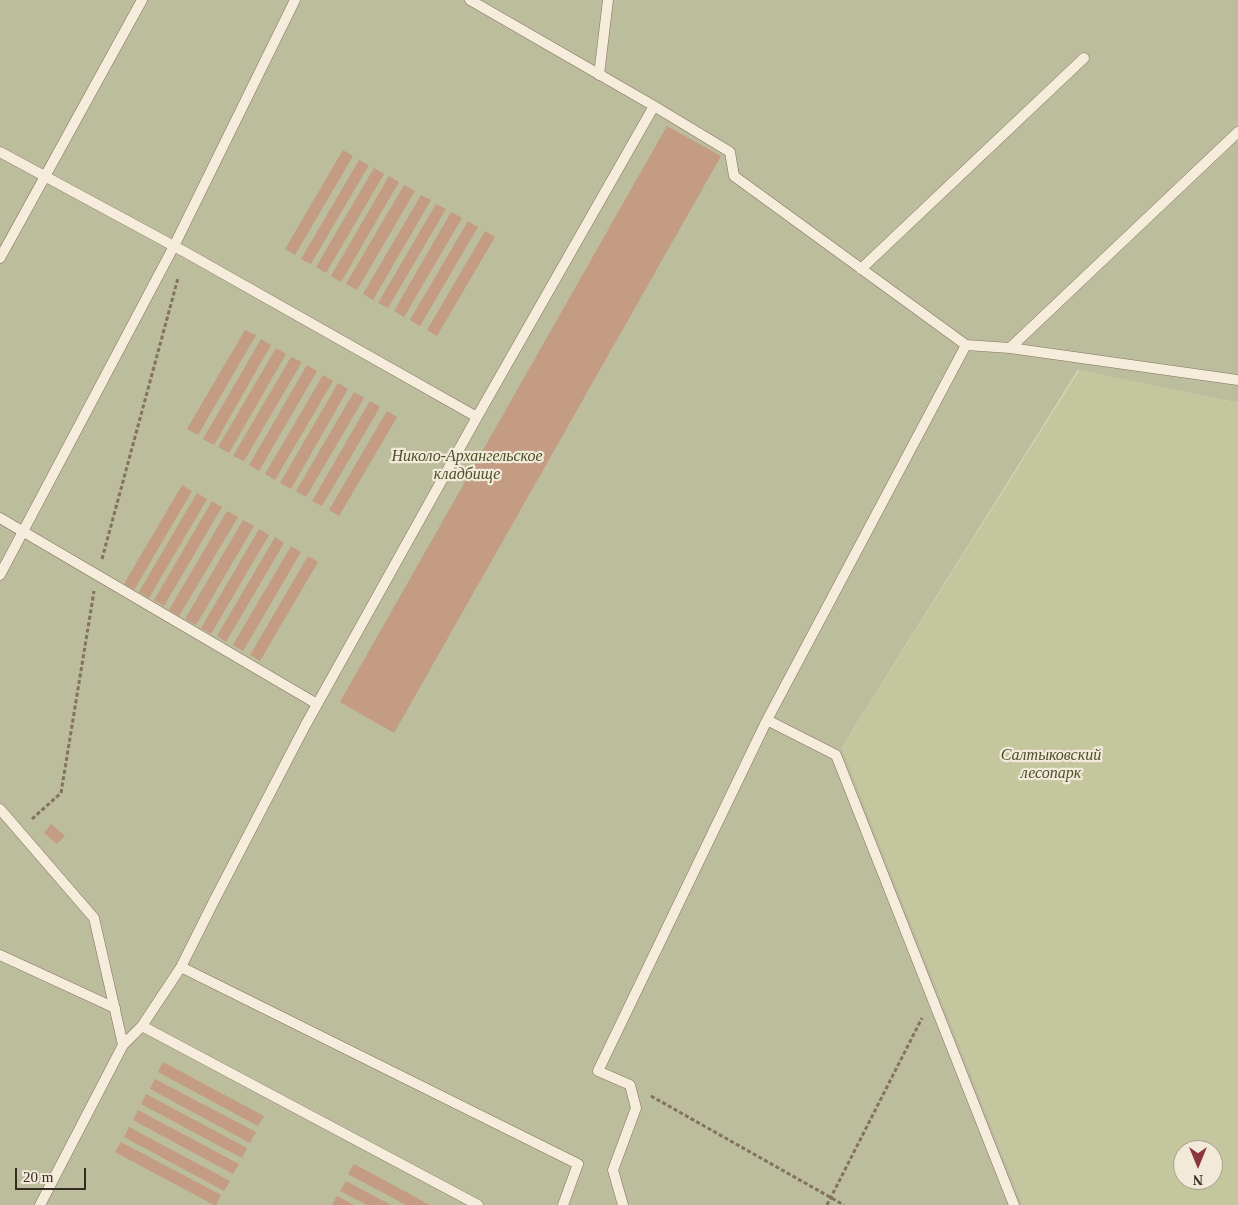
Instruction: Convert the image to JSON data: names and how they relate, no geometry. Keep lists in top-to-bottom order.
{
  "parks": ["Николо-Архангельское кладбище", "Салтыковский лесопарк"],
  "scale_bar": "20 m",
  "north": "bottom"
}
